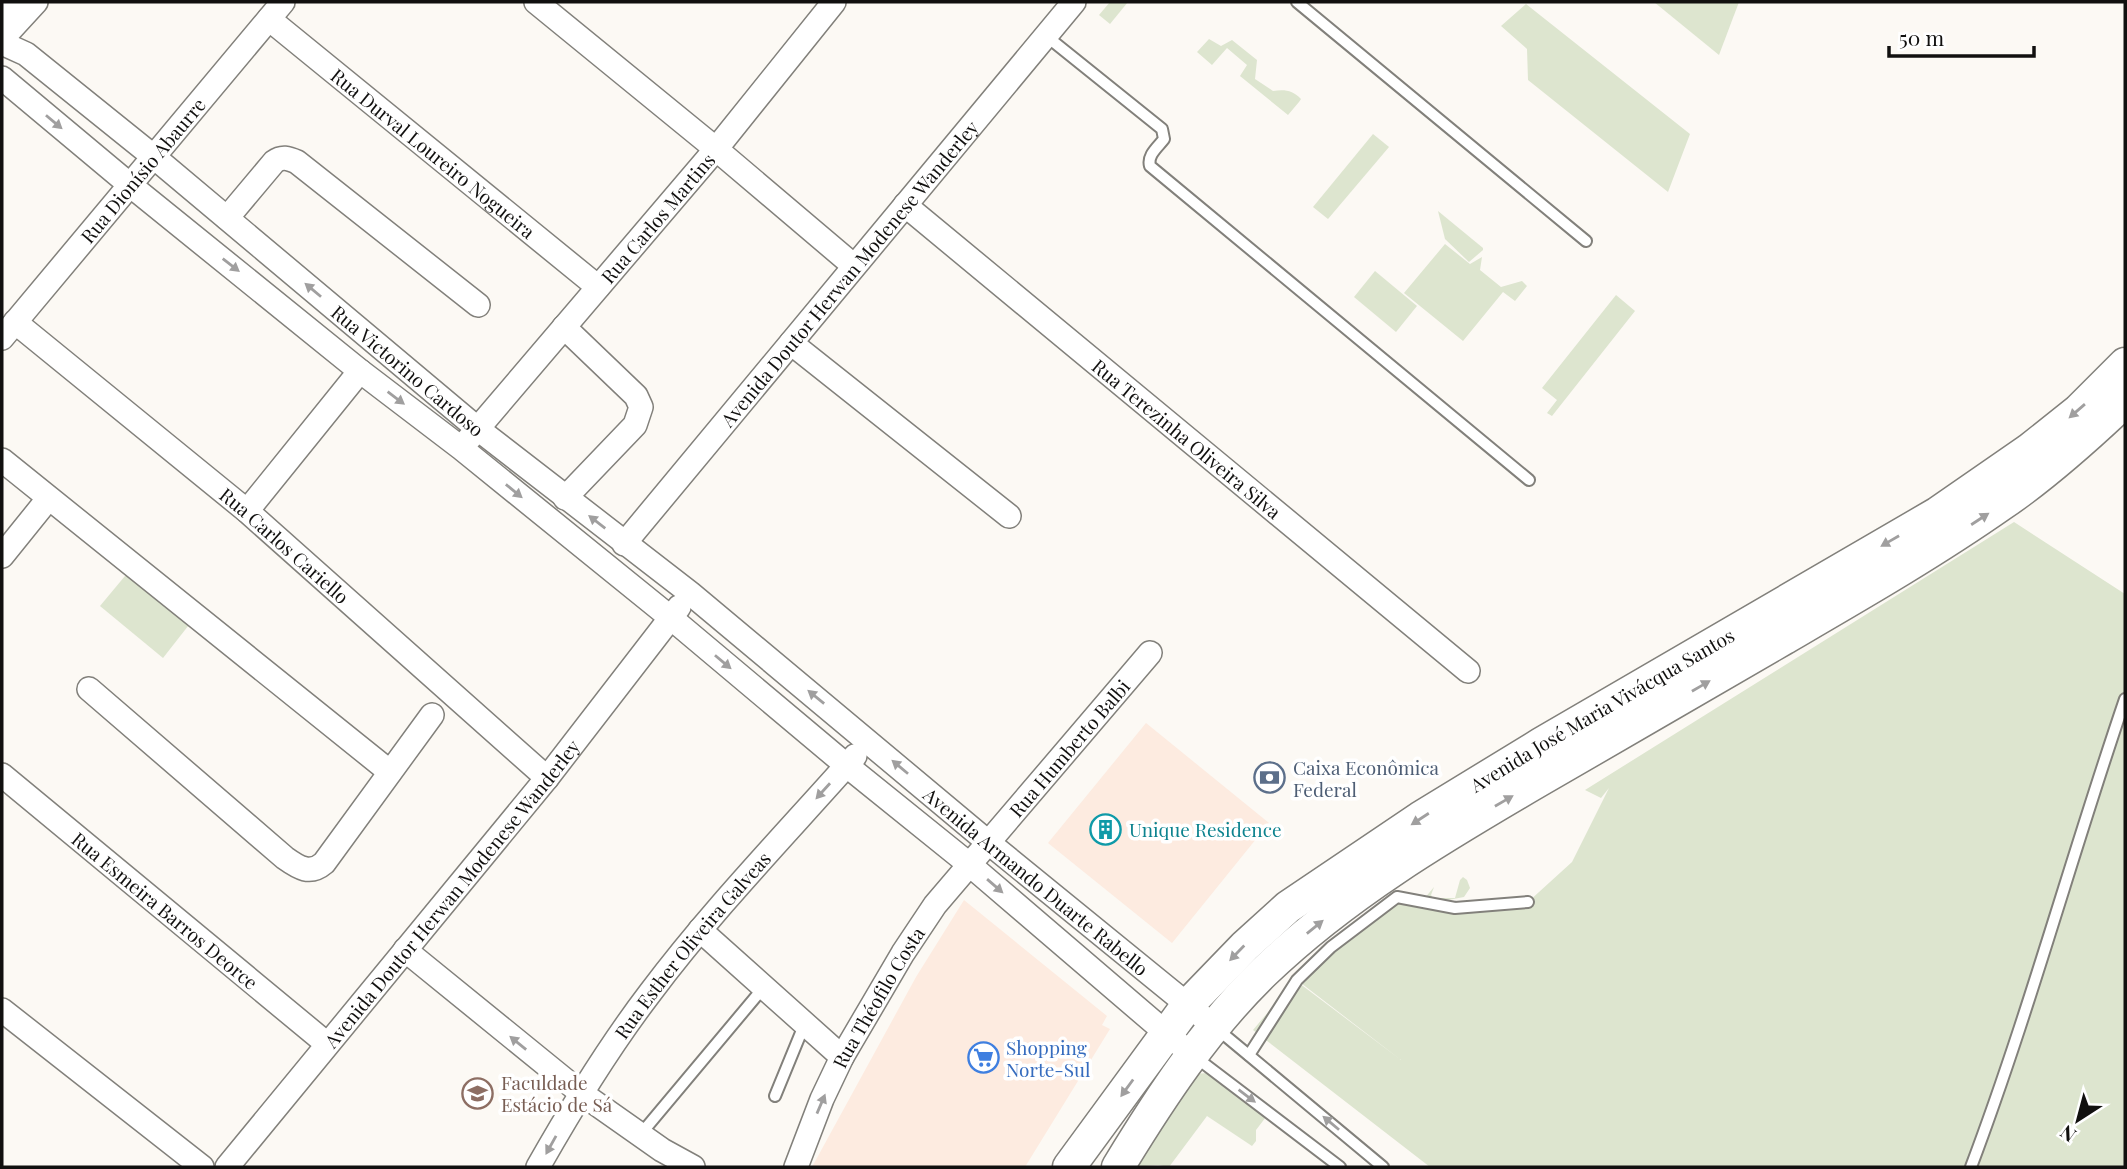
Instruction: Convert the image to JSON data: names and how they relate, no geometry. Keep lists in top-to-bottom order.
{
  "streets": {
    "main road": ["Avenida José Maria Vivácqua Santos"],
    "street": [
      "Rua Durval Loureiro Nogueira",
      "Rua Dionísio Abaurre",
      "Rua Carlos Martins",
      "Avenida Doutor Herwan Modenese Wanderley",
      "Rua Victorino Cardoso",
      "Rua Terezinha Oliveira Silva",
      "Rua Carlos Cariello",
      "Rua Humberto Balbi",
      "Avenida Armando Duarte Rabello",
      "Rua Esmeira Barros Deorce",
      "Rua Esther Oliveira Galveas",
      "Rua Théofilo Costa"
    ]
  },
  "crossings": [
    ["Rua Durval Loureiro Nogueira", "Rua Dionísio Abaurre"],
    ["Rua Durval Loureiro Nogueira", "Rua Carlos Martins"],
    ["Rua Dionísio Abaurre", "Rua Victorino Cardoso"],
    ["Rua Dionísio Abaurre", "Rua Carlos Cariello"],
    ["Rua Carlos Martins", "Rua Victorino Cardoso"],
    ["Rua Carlos Martins", "Avenida Armando Duarte Rabello"],
    ["Avenida Doutor Herwan Modenese Wanderley", "Rua Terezinha Oliveira Silva"],
    ["Avenida Doutor Herwan Modenese Wanderley", "Rua Carlos Cariello"],
    ["Avenida Doutor Herwan Modenese Wanderley", "Avenida Armando Duarte Rabello"],
    ["Avenida Doutor Herwan Modenese Wanderley", "Rua Esmeira Barros Deorce"],
    ["Rua Victorino Cardoso", "Avenida Armando Duarte Rabello"],
    ["Avenida José Maria Vivácqua Santos", "Avenida Armando Duarte Rabello"],
    ["Rua Humberto Balbi", "Avenida Armando Duarte Rabello"],
    ["Rua Humberto Balbi", "Rua Théofilo Costa"],
    ["Avenida Armando Duarte Rabello", "Rua Esther Oliveira Galveas"],
    ["Avenida Armando Duarte Rabello", "Rua Théofilo Costa"]
  ],
  "one_way": ["Rua Esther Oliveira Galveas"],
  "places": {
    "bank": ["Caixa Econômica Federal"],
    "building": ["Unique Residence"],
    "supermarket": ["Shopping Norte-Sul"],
    "school or university": ["Faculdade Estácio de Sá"]
  },
  "scale_bar": "50 m",
  "north": "bottom left"
}
